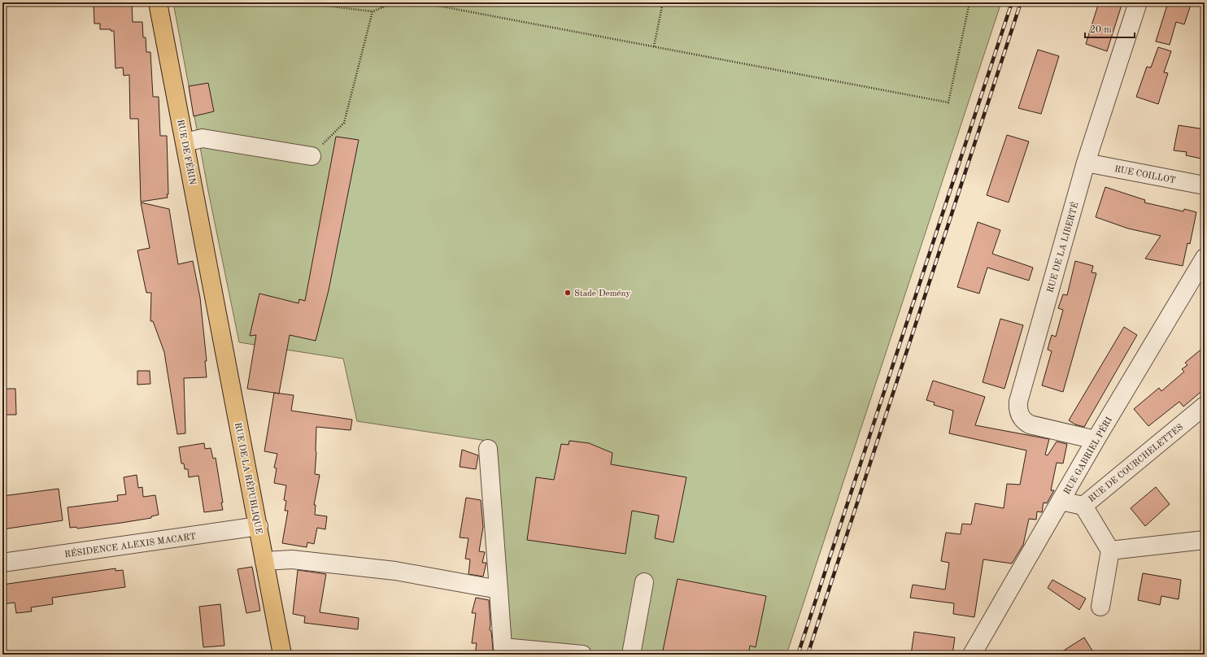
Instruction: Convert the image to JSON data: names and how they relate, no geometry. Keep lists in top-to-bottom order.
{
  "streets": {
    "main road": ["RUE DE FÉRIN", "RUE DE LA RÉPUBLIQUE"],
    "street": [
      "RUE COILLOT",
      "RUE DE LA LIBERTÉ",
      "RUE GABRIEL PÉRI",
      "RUE DE COURCHELETTES",
      "RÉSIDENCE ALEXIS MACART"
    ]
  },
  "crossings": [
    ["RUE DE FÉRIN", "RUE DE LA RÉPUBLIQUE"],
    ["RUE COILLOT", "RUE DE LA LIBERTÉ"],
    ["RUE DE LA LIBERTÉ", "RUE GABRIEL PÉRI"],
    ["RUE GABRIEL PÉRI", "RUE DE COURCHELETTES"],
    ["RUE DE LA RÉPUBLIQUE", "RÉSIDENCE ALEXIS MACART"]
  ],
  "places": ["Stade Demény"],
  "scale_bar": "20 m"
}
